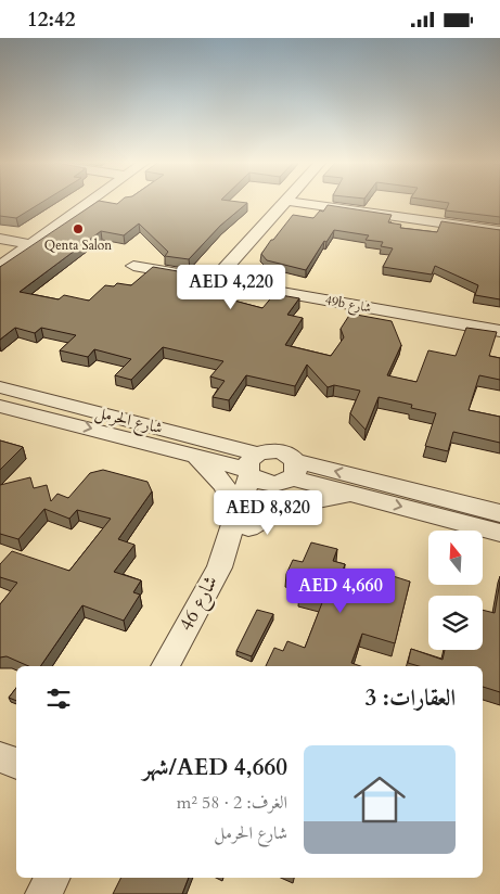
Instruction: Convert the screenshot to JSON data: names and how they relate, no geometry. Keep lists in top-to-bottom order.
{
  "streets": {
    "street": ["49b شارع", "شارع الحرمل", "شارع 46"]
  },
  "crossings": [
    ["شارع الحرمل", "شارع 46"]
  ],
  "places": ["Qenta Salon"],
  "north": "top",
  "page": {
    "status": "12:42",
    "price": ["AED 4,220", "AED 8,820", "AED 4,660"],
    "heading": "العقارات: 3",
    "list": [
      {
        "name": "AED 4,660/شهر",
        "note": "الغرف: 2 · 58 m² · شارع الحرمل"
      }
    ]
  }
}
